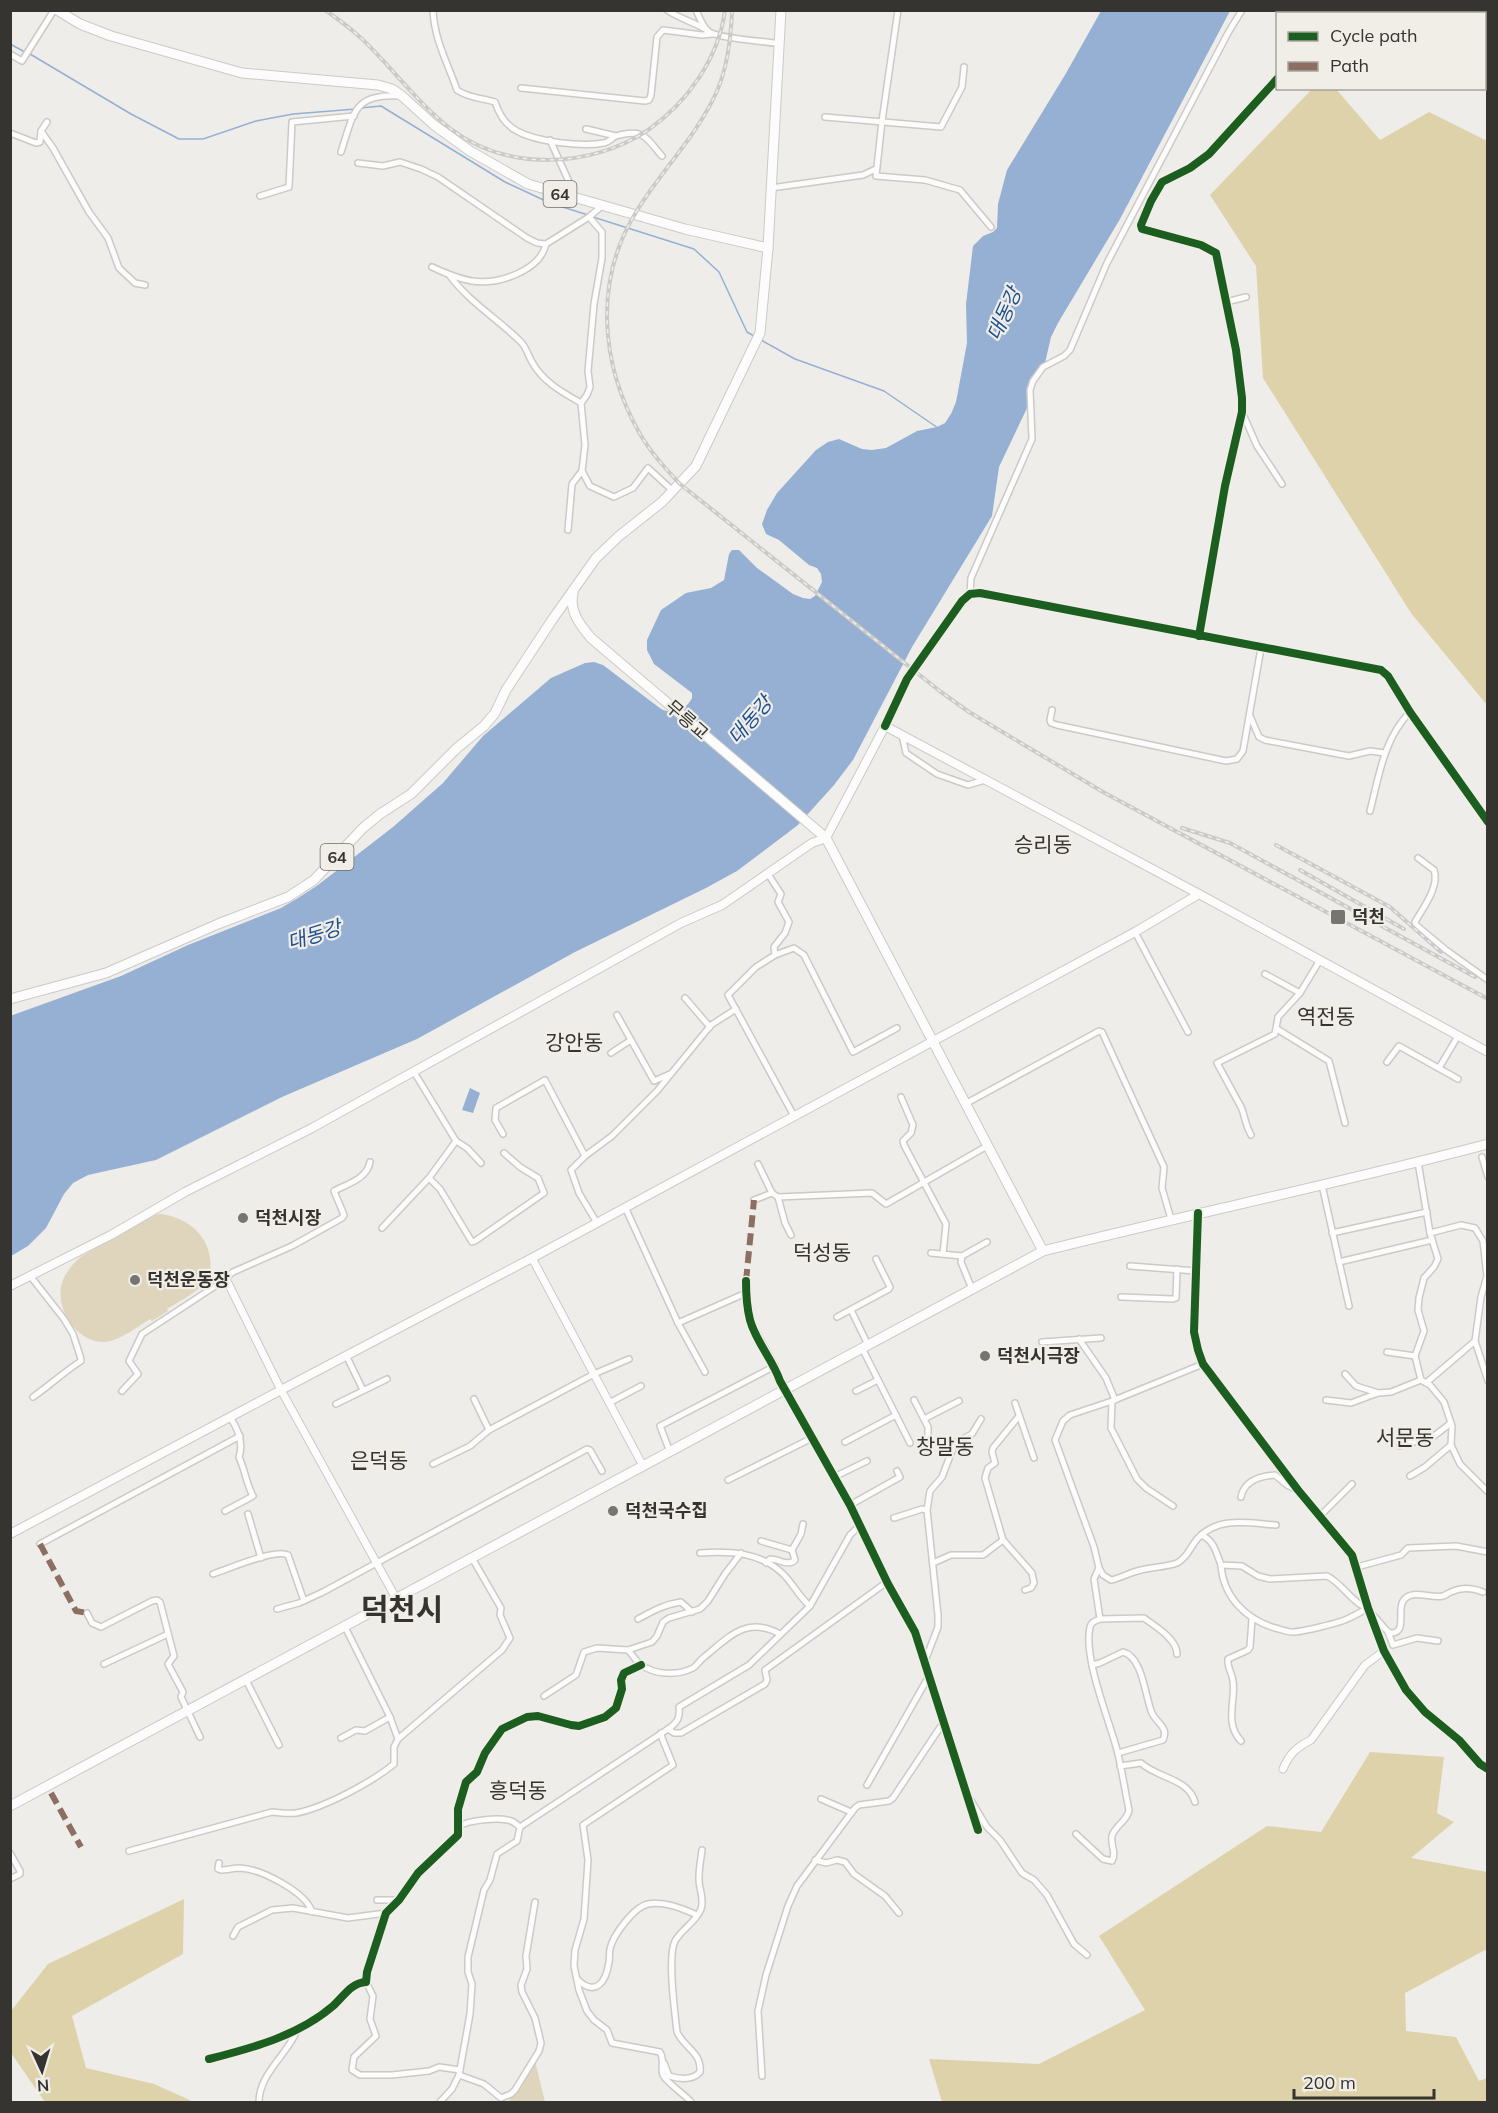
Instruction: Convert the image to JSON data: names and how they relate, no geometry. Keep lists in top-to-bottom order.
{
  "streets": {
    "main road": ["64", "무릉교"]
  },
  "crossings": [
    ["64", "무릉교"]
  ],
  "districts": [
    "승리동",
    "역전동",
    "강안동",
    "덕성동",
    "서문동",
    "창말동",
    "은덕동",
    "덕천시",
    "흥덕동"
  ],
  "water": ["대동강"],
  "places": {
    "transit": ["덕천"],
    "other": [
      "덕천시장",
      "덕천운동장",
      "덕천시극장",
      "덕천국수집"
    ]
  },
  "legend": ["Cycle path", "Path"],
  "scale_bar": "200 m",
  "north": "bottom"
}
